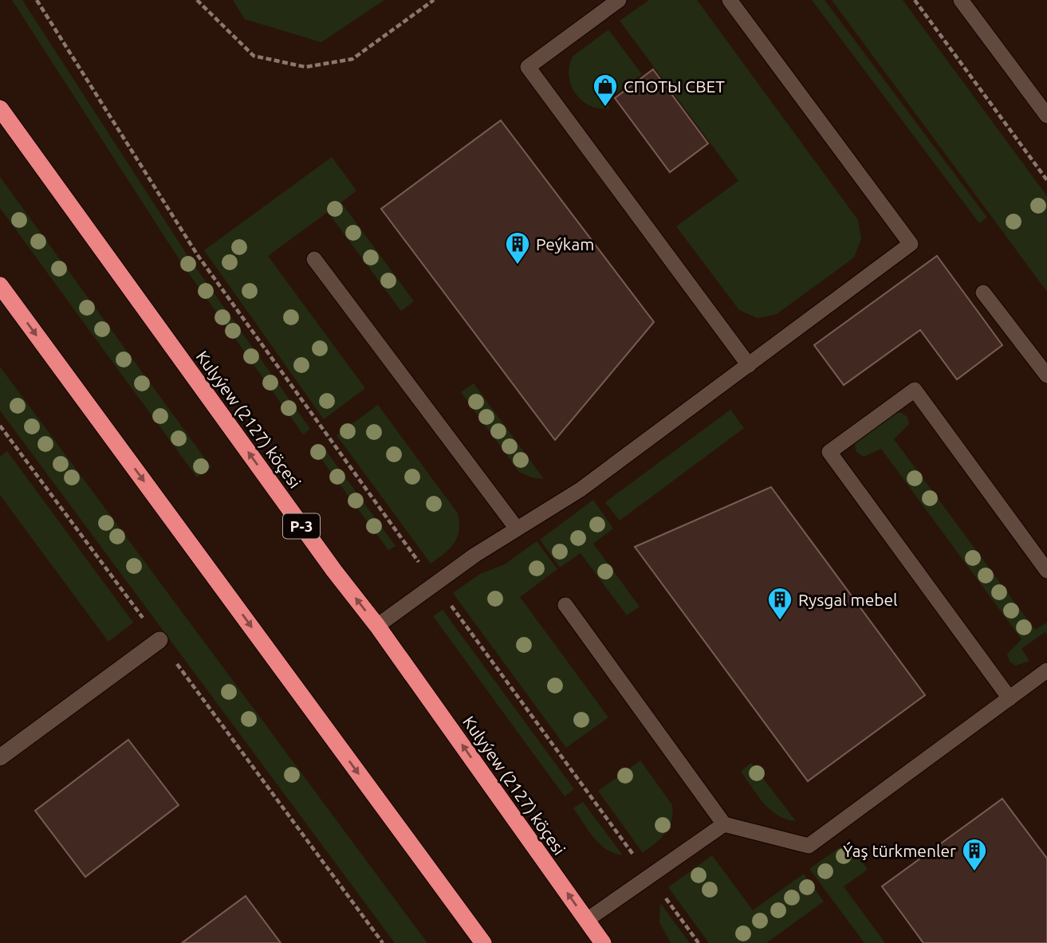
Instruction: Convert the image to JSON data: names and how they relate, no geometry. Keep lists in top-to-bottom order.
{
  "streets": {
    "highway": ["Kulyýew (2127) köçesi", "P-3"]
  },
  "places": {
    "shop": ["СПОТЫ СВЕТ"],
    "building": ["Peýkam", "Rysgal mebel", "Ýaş türkmenler"]
  }
}
